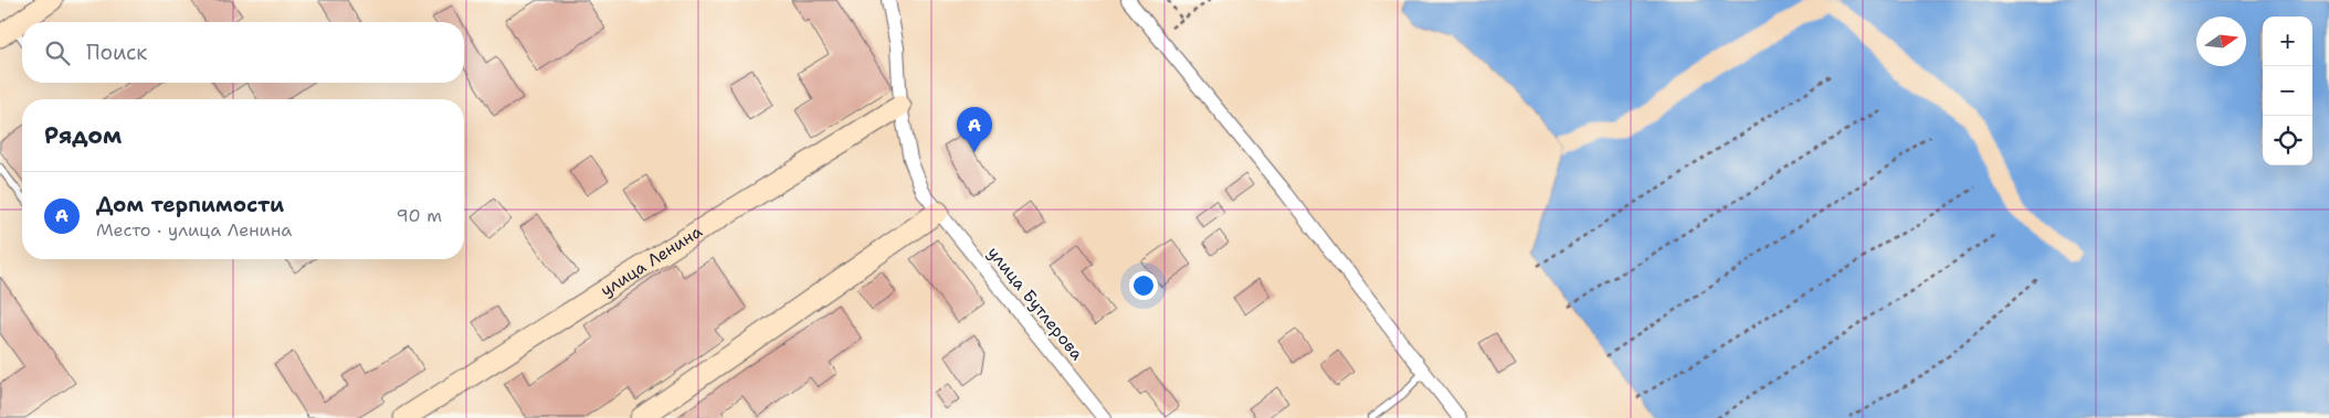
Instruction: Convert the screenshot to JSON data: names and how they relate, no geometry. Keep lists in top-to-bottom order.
{
  "streets": {
    "street": ["улица Ленина", "улица Бутлерова"]
  },
  "crossings": [
    ["улица Ленина", "улица Бутлерова"]
  ],
  "north": "right",
  "page": {
    "map_buttons": ["+", "−"],
    "search": "Поиск",
    "heading": "Рядом",
    "pins": "A",
    "list": [
      {
        "mark": "A",
        "name": "Дом терпимости",
        "note": "Место · улица Ленина",
        "value": "90 m"
      }
    ]
  }
}
